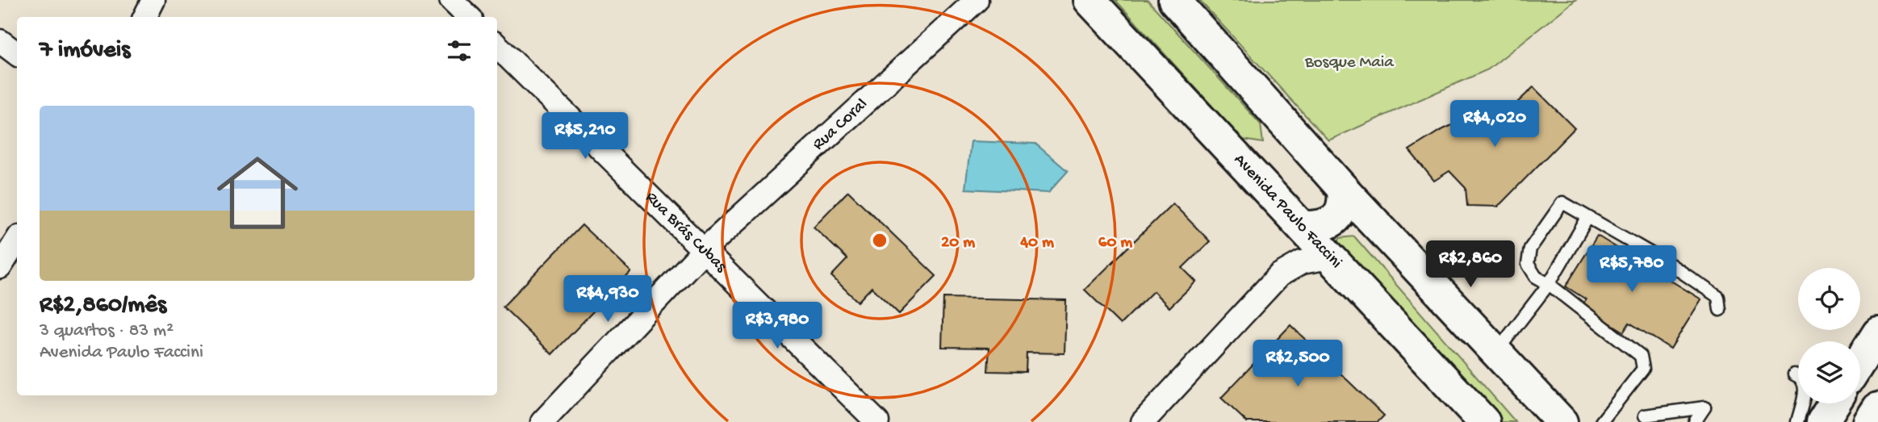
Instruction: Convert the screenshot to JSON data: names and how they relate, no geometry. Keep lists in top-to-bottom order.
{
  "streets": {
    "main road": ["Avenida Paulo Faccini"],
    "street": ["Rua Coral", "Rua Brás Cubas"]
  },
  "crossings": [
    ["Rua Coral", "Rua Brás Cubas"]
  ],
  "parks": ["Bosque Maia"],
  "page": {
    "heading": "7 imóveis",
    "list": [
      {
        "name": "R$2,860/mês",
        "note": "3 quartos · 83 m² · Avenida Paulo Faccini"
      }
    ],
    "price": [
      "R$4,020",
      "R$5,210",
      "R$2,860",
      "R$5,780",
      "R$4,930",
      "R$3,980",
      "R$2,500"
    ]
  },
  "rings": ["20 m", "40 m", "60 m"]
}
